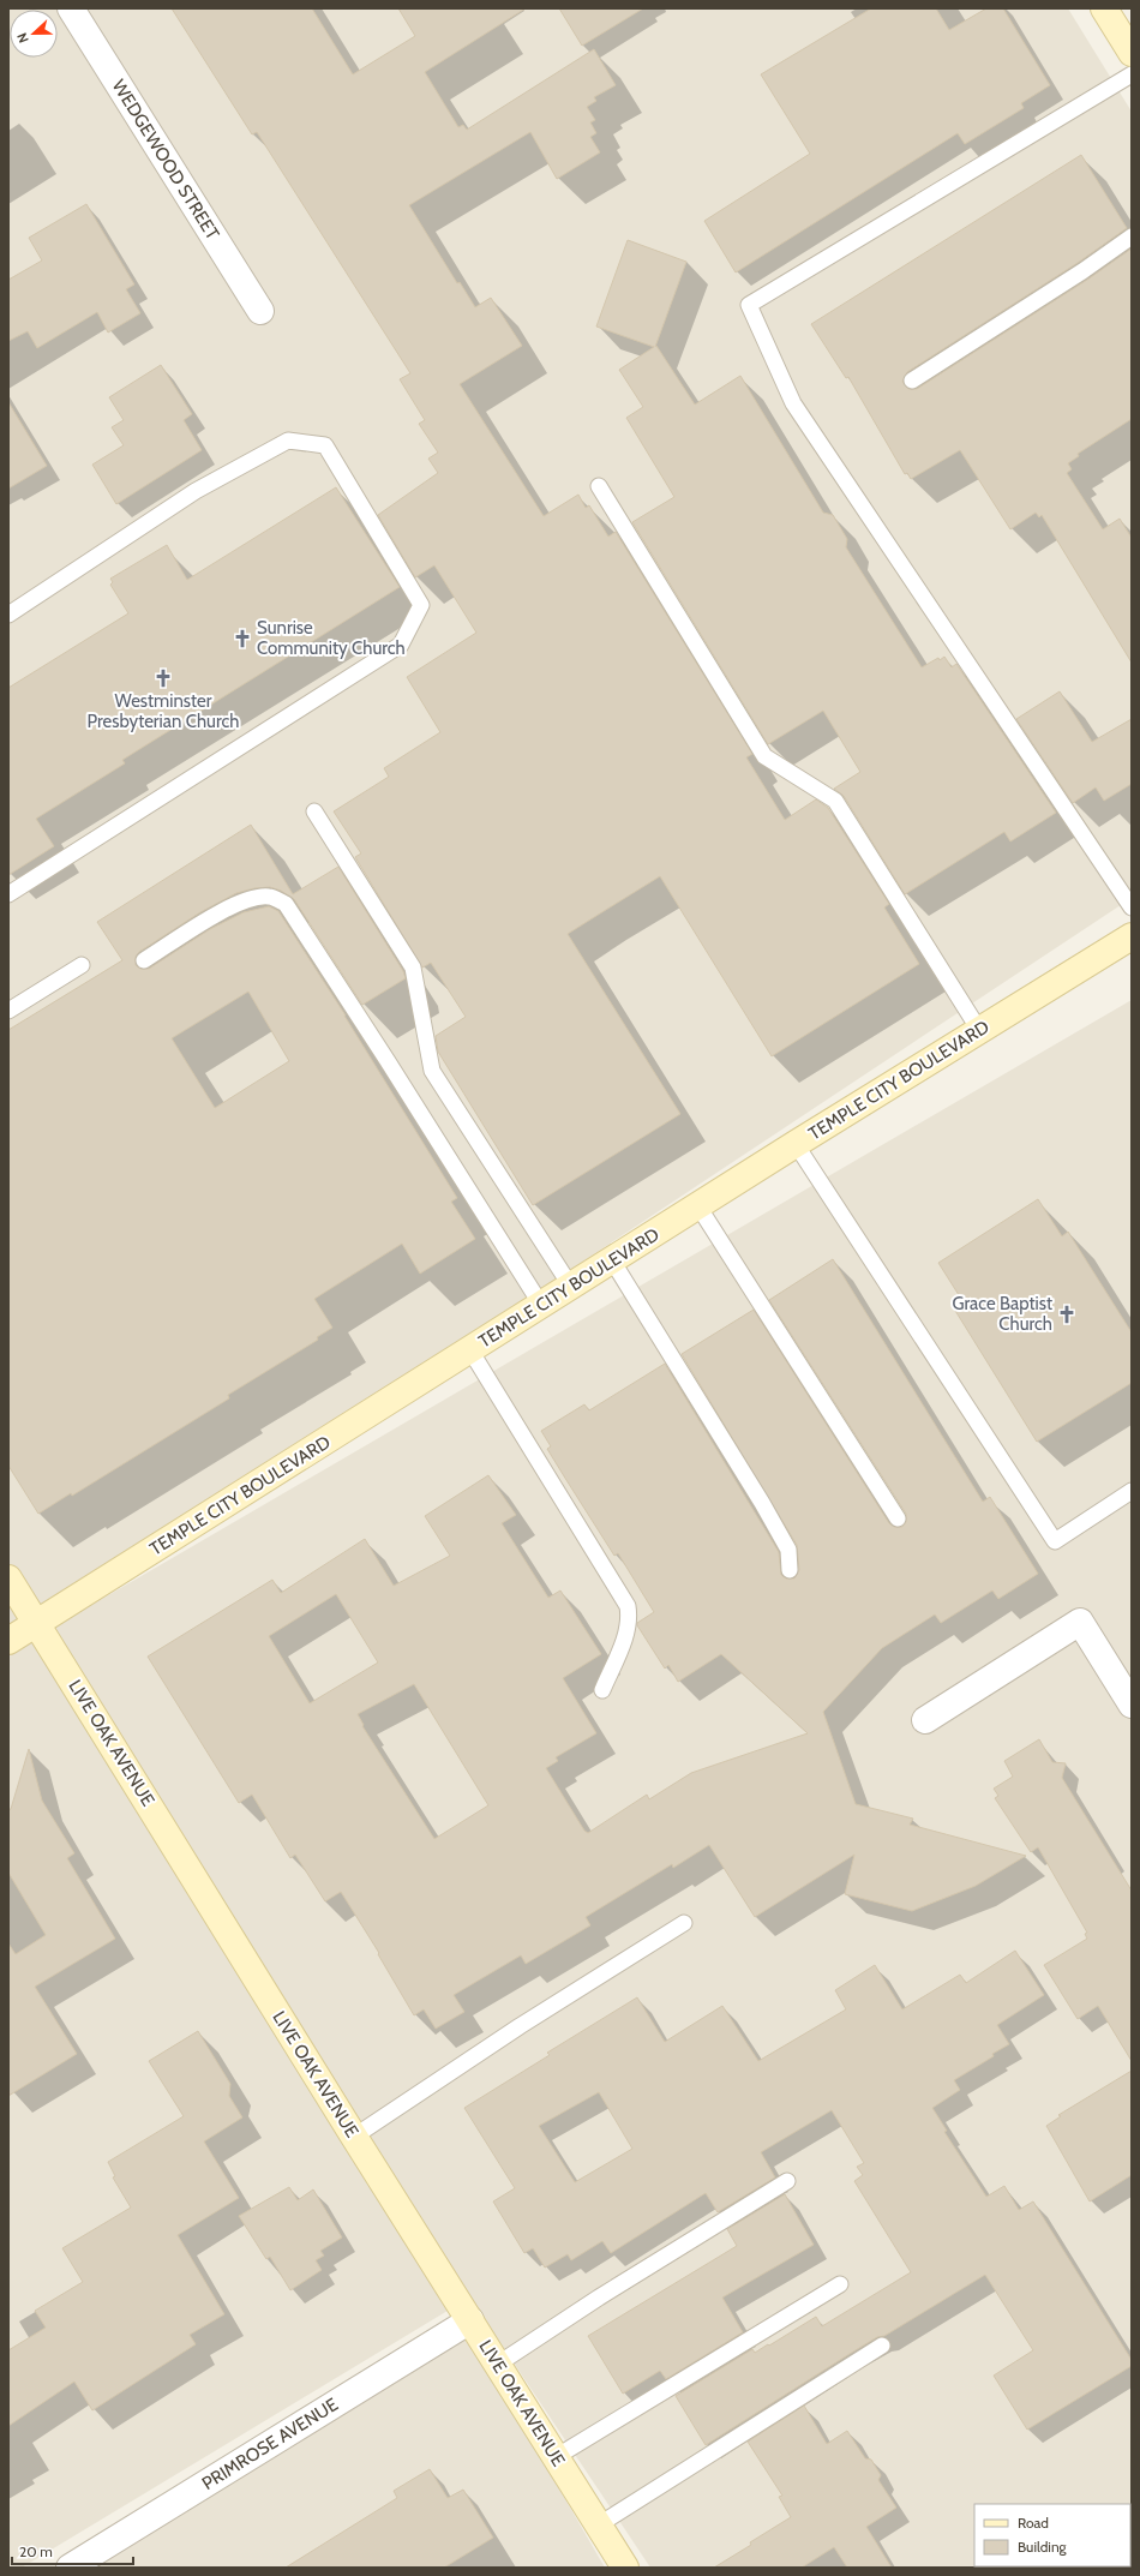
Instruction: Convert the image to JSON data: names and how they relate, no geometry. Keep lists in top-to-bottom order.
{
  "streets": {
    "main road": ["TEMPLE CITY BOULEVARD", "LIVE OAK AVENUE"],
    "street": ["WEDGEWOOD STREET", "PRIMROSE AVENUE"]
  },
  "crossings": [
    ["TEMPLE CITY BOULEVARD", "LIVE OAK AVENUE"],
    ["LIVE OAK AVENUE", "PRIMROSE AVENUE"]
  ],
  "places": {
    "church": ["Sunrise Community Church", "Westminster Presbyterian Church", "Grace Baptist Church"]
  },
  "legend": ["Road", "Building"],
  "scale_bar": "20 m",
  "north": "left"
}
